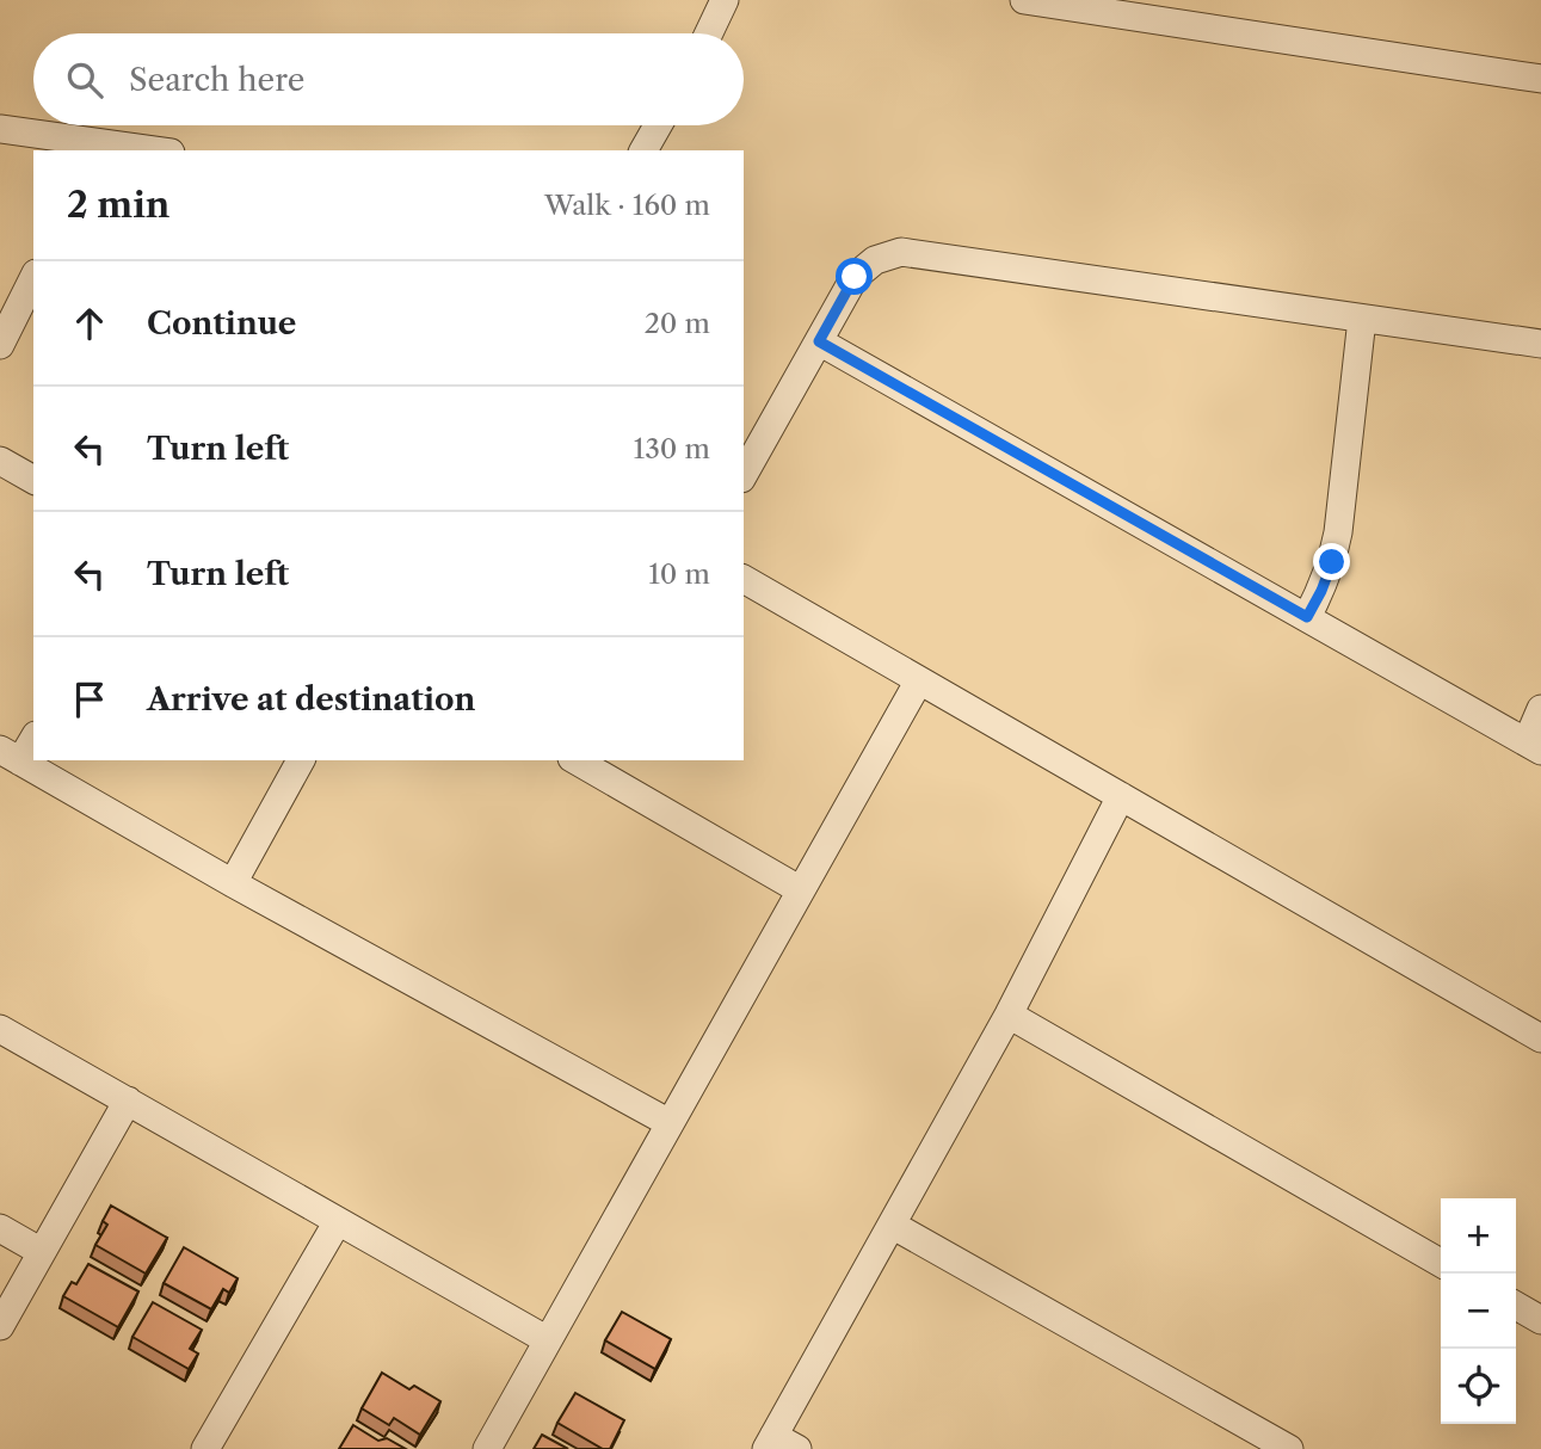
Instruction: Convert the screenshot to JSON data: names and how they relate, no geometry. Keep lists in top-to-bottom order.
{
  "page": {
    "search": "Search here",
    "heading": ["2 min", "Walk · 160 m"],
    "list": [
      ["Continue", "20 m"],
      ["Turn left", "130 m"],
      ["Turn left", "10 m"],
      "Arrive at destination"
    ],
    "map_buttons": ["+", "−"]
  }
}
